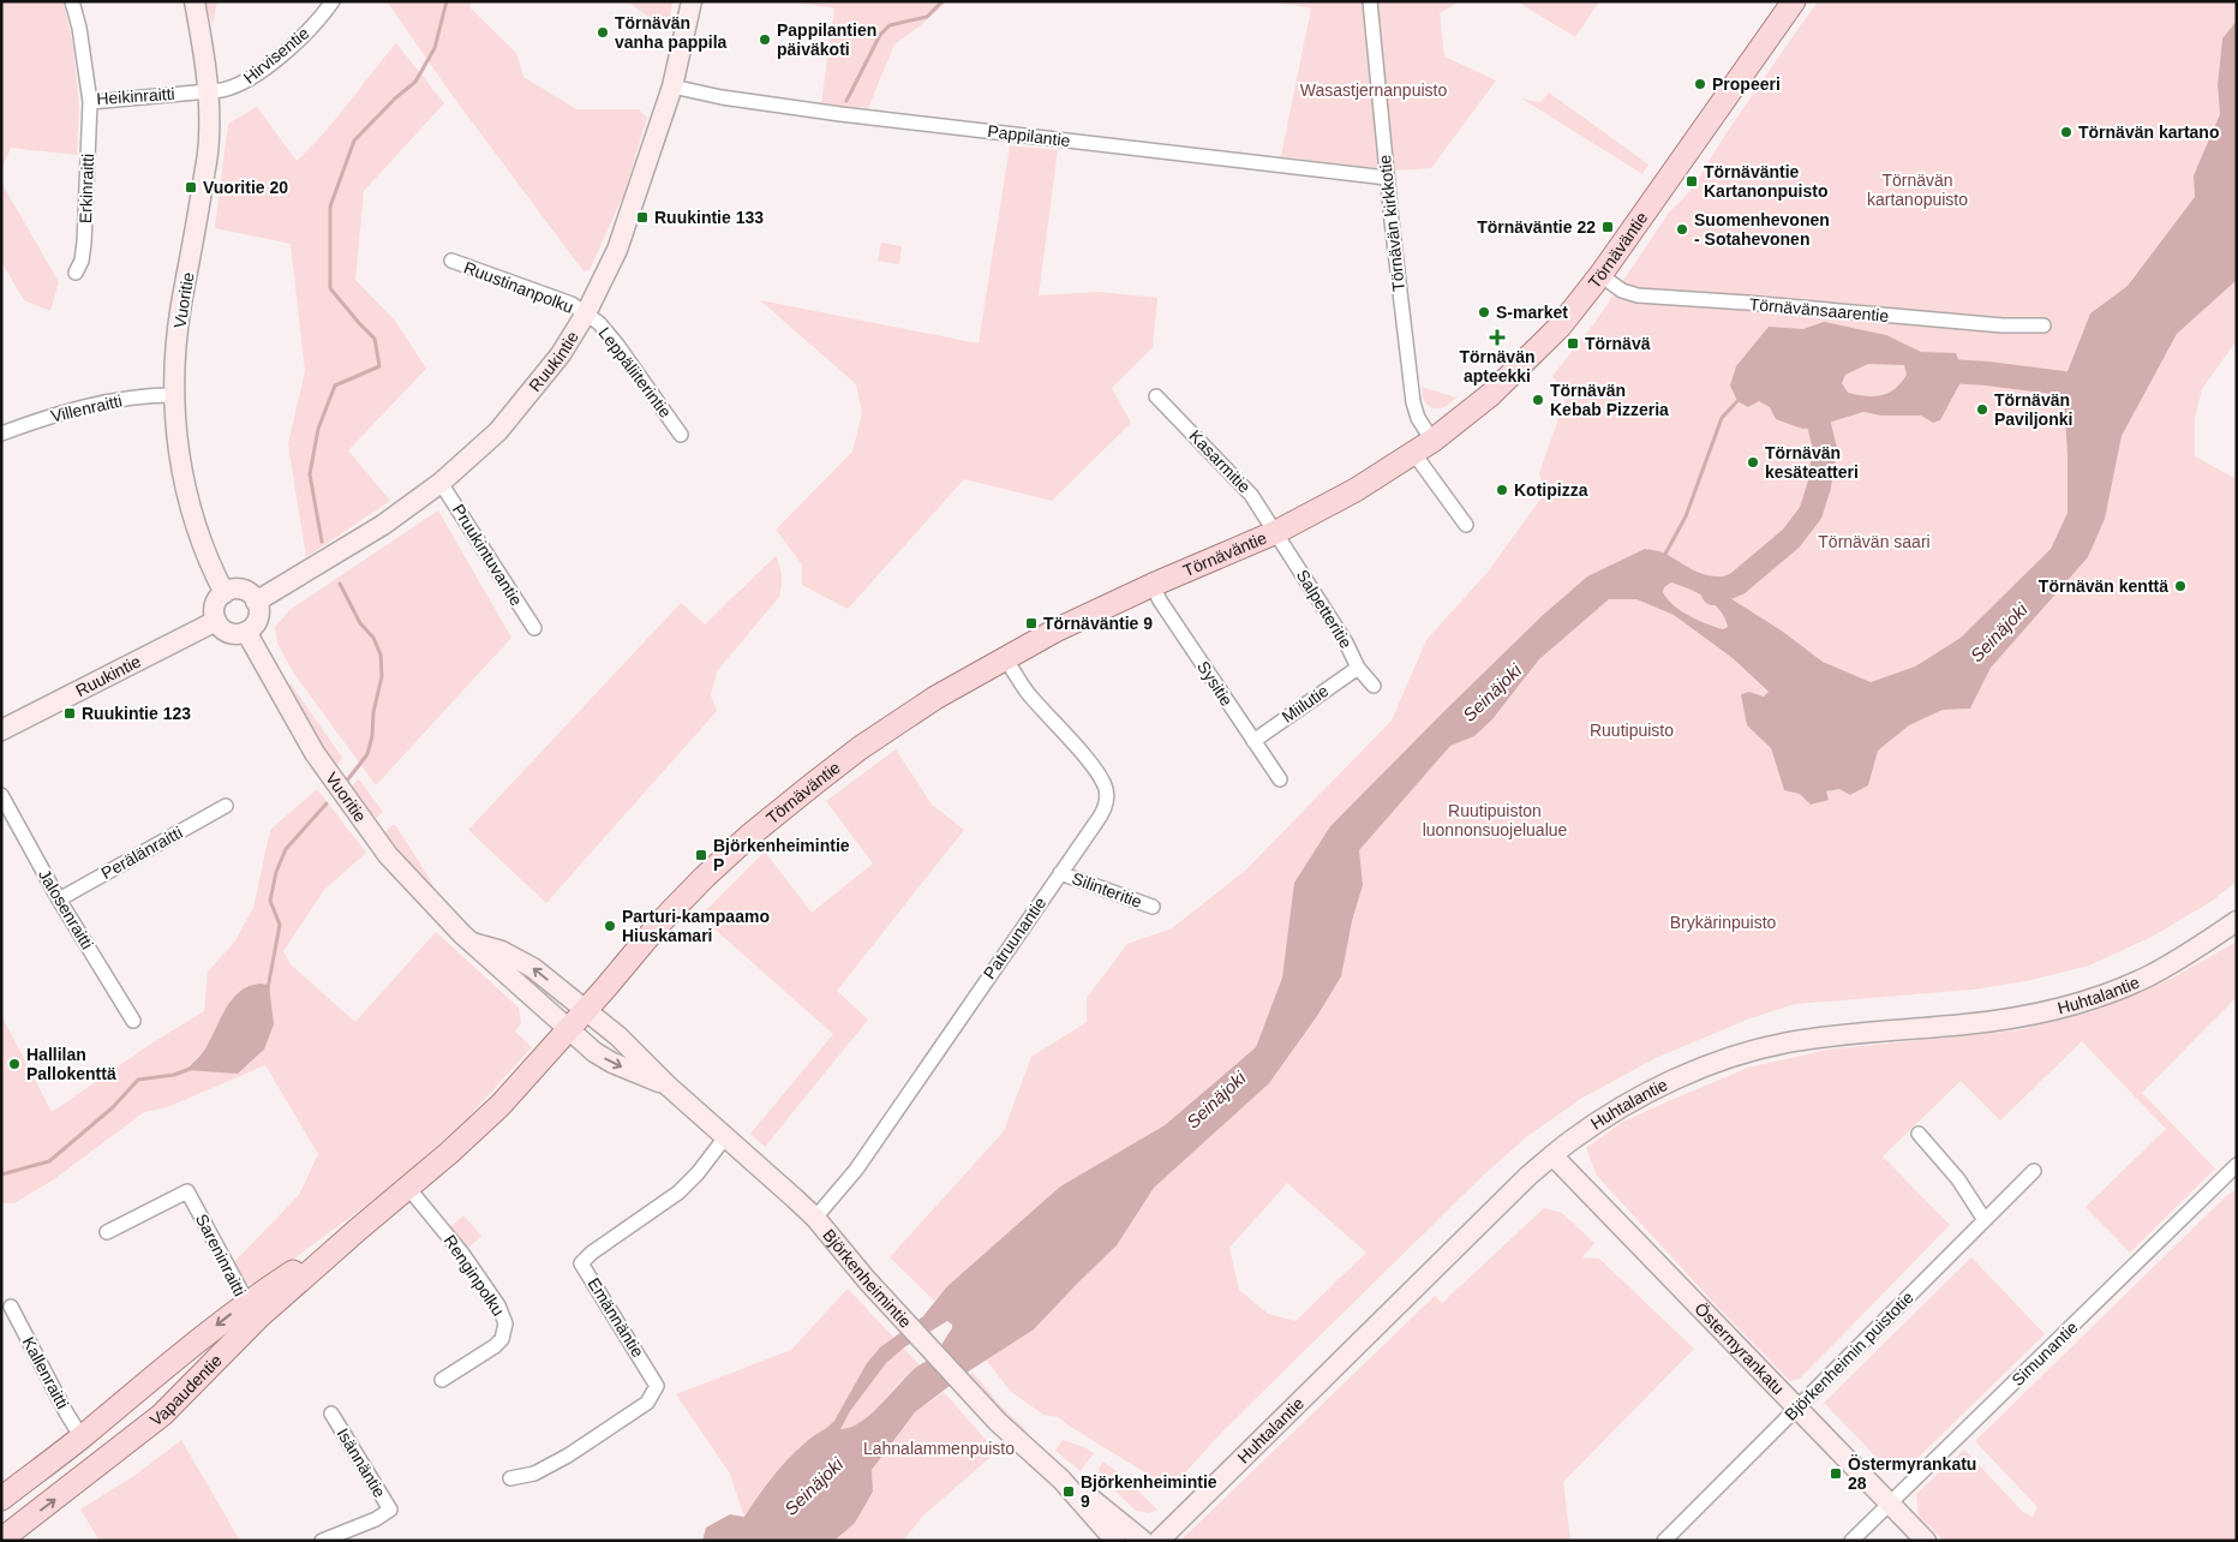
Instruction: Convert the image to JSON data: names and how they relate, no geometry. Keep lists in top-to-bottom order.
{
  "streets": {
    "main road": ["Törnäväntie", "Vapaudentie"],
    "street": [
      "Hirvisentie",
      "Heikinraitti",
      "Pappilantie",
      "Erkinraitti",
      "Törnävän kirkkotie",
      "Ruustinanpolku",
      "Vuoritie",
      "Törnävänsaarentie",
      "Ruukintie",
      "Leppäliiterintie",
      "Villenraitti",
      "Kasarmitie",
      "Pruukintuvantie",
      "Salpetteritie",
      "Sysitie",
      "Miilutie",
      "Perälänraitti",
      "Silinteritie",
      "Jalosenraitti",
      "Patruunantie",
      "Huhtalantie",
      "Sareninraitti",
      "Renginpolku",
      "Björkenheimintie",
      "Emännäntie",
      "Östermyrankatu",
      "Simunantie",
      "Björkenheimin puistotie",
      "Kallenraitti",
      "Isännäntie"
    ]
  },
  "crossings": [
    ["Hirvisentie", "Heikinraitti"],
    ["Hirvisentie", "Vuoritie"],
    ["Heikinraitti", "Erkinraitti"],
    ["Heikinraitti", "Vuoritie"],
    ["Pappilantie", "Törnävän kirkkotie"],
    ["Pappilantie", "Ruukintie"],
    ["Törnävän kirkkotie", "Törnäväntie"],
    ["Törnäväntie", "Vuoritie"],
    ["Törnäväntie", "Törnävänsaarentie"],
    ["Törnäväntie", "Kasarmitie"],
    ["Törnäväntie", "Salpetteritie"],
    ["Törnäväntie", "Sysitie"],
    ["Törnäväntie", "Patruunantie"],
    ["Törnäväntie", "Björkenheimintie"],
    ["Törnäväntie", "Vapaudentie"],
    ["Ruustinanpolku", "Ruukintie"],
    ["Ruustinanpolku", "Leppäliiterintie"],
    ["Vuoritie", "Ruukintie"],
    ["Vuoritie", "Villenraitti"],
    ["Vuoritie", "Björkenheimintie"],
    ["Vuoritie", "Vapaudentie"],
    ["Ruukintie", "Leppäliiterintie"],
    ["Ruukintie", "Pruukintuvantie"],
    ["Kasarmitie", "Salpetteritie"],
    ["Salpetteritie", "Miilutie"],
    ["Sysitie", "Miilutie"],
    ["Perälänraitti", "Jalosenraitti"],
    ["Silinteritie", "Patruunantie"],
    ["Patruunantie", "Björkenheimintie"],
    ["Huhtalantie", "Östermyrankatu"],
    ["Sareninraitti", "Vapaudentie"],
    ["Renginpolku", "Vapaudentie"],
    ["Björkenheimintie", "Emännäntie"],
    ["Björkenheimintie", "Vapaudentie"],
    ["Östermyrankatu", "Simunantie"],
    ["Östermyrankatu", "Björkenheimin puistotie"],
    ["Kallenraitti", "Vapaudentie"]
  ],
  "water": ["Seinäjoki"],
  "parks": [
    "Wasastjernanpuisto",
    "Törnävän kartanopuisto",
    "Törnävän saari",
    "Ruutipuisto",
    "Ruutipuiston luonnonsuojelualue",
    "Brykärinpuisto",
    "Lahnalammenpuisto"
  ],
  "places": {
    "other": [
      "Törnävän vanha pappila",
      "Pappilantien päiväkoti",
      "Propeeri",
      "Törnävän kartano",
      "Suomenhevonen - Sotahevonen",
      "S-market",
      "Törnävän Kebab Pizzeria",
      "Törnävän Paviljonki",
      "Törnävän kesäteatteri",
      "Kotipizza",
      "Törnävän kenttä",
      "Parturi-kampaamo Hiuskamari",
      "Hallilan Pallokenttä"
    ],
    "transit": [
      "Törnäväntie Kartanonpuisto",
      "Vuoritie 20",
      "Ruukintie 133",
      "Törnäväntie 22",
      "Törnävä",
      "Törnäväntie 9",
      "Ruukintie 123",
      "Björkenheimintie P",
      "Östermyrankatu 28",
      "Björkenheimintie 9"
    ],
    "health": ["Törnävän apteekki"]
  }
}
